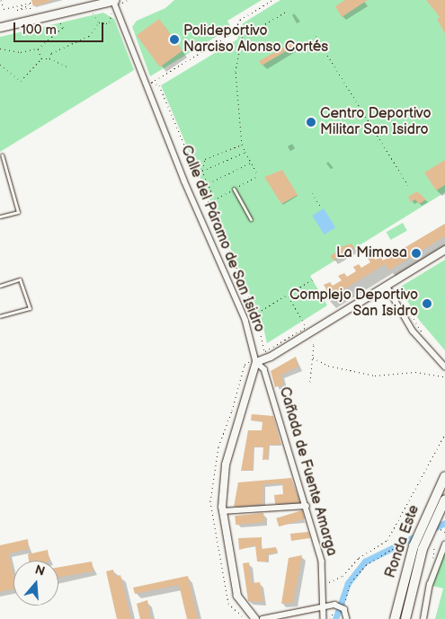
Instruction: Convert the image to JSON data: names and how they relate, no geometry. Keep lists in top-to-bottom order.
{
  "streets": {
    "highway": ["Ronda Este"],
    "street": ["Calle del Páramo de San Isidro", "Cañada de Fuente Amarga"]
  },
  "crossings": [
    ["Calle del Páramo de San Isidro", "Cañada de Fuente Amarga"]
  ],
  "places": [
    "Polideportivo Narciso Alonso Cortés",
    "Centro Deportivo Militar San Isidro",
    "La Mimosa",
    "Complejo Deportivo San Isidro"
  ],
  "scale_bar": "100 m",
  "north": "top"
}
